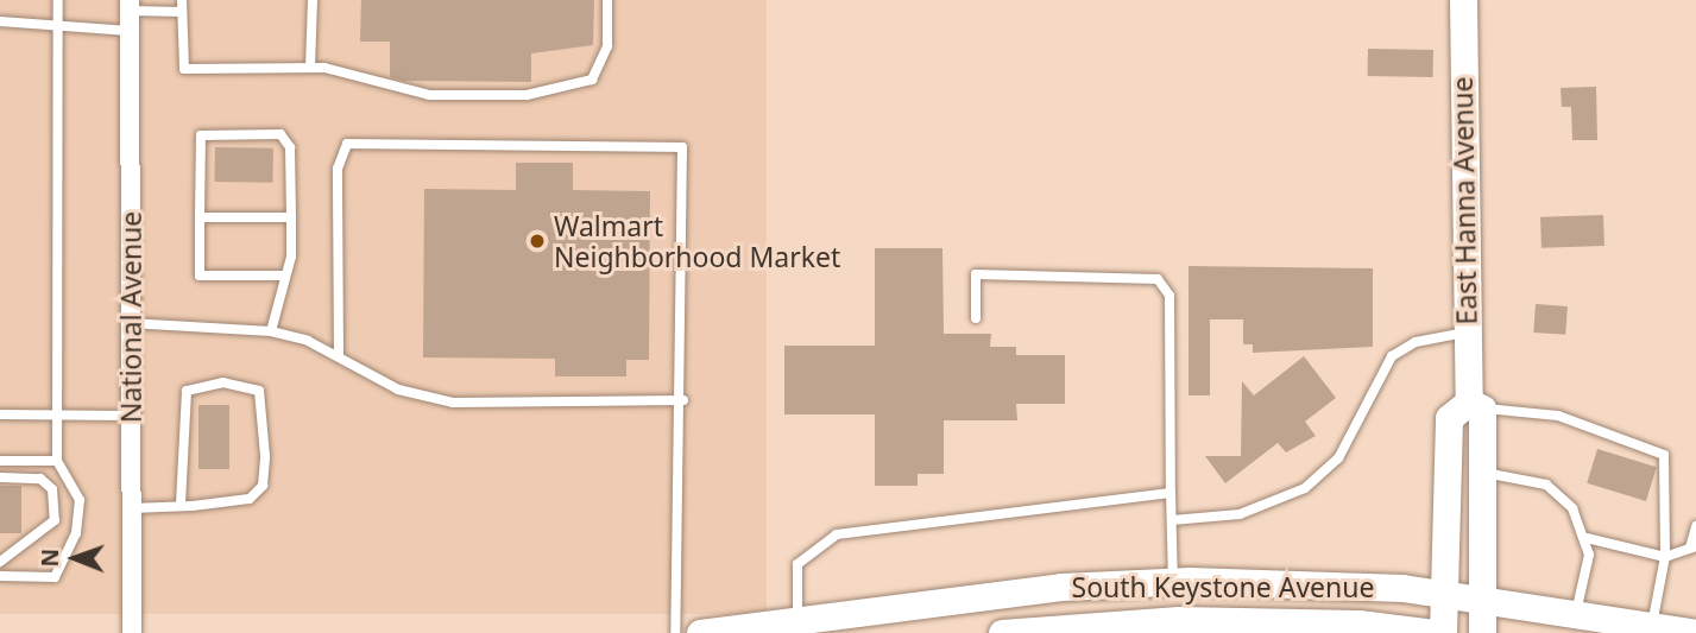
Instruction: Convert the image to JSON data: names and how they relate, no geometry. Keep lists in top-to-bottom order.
{
  "streets": {
    "main road": ["East Hanna Avenue", "South Keystone Avenue"],
    "street": ["National Avenue"]
  },
  "crossings": [
    ["East Hanna Avenue", "South Keystone Avenue"]
  ],
  "places": ["Walmart Neighborhood Market"],
  "north": "left"
}
